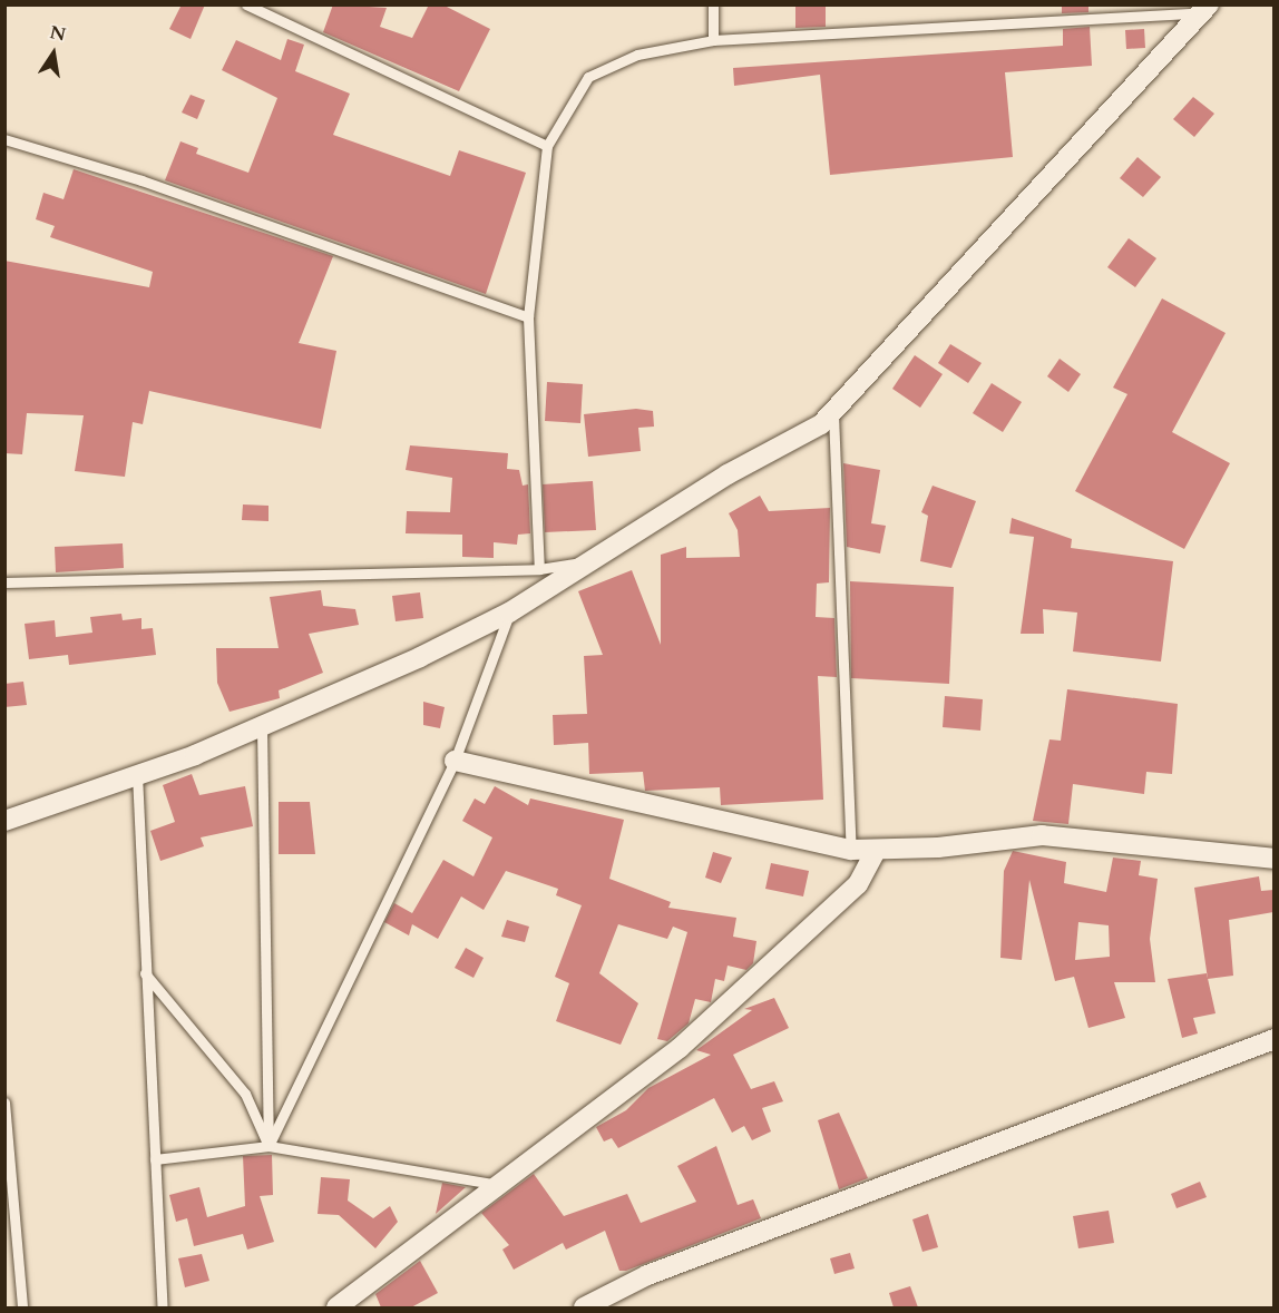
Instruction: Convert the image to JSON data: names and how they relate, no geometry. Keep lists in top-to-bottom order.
{
  "north": "top"
}
